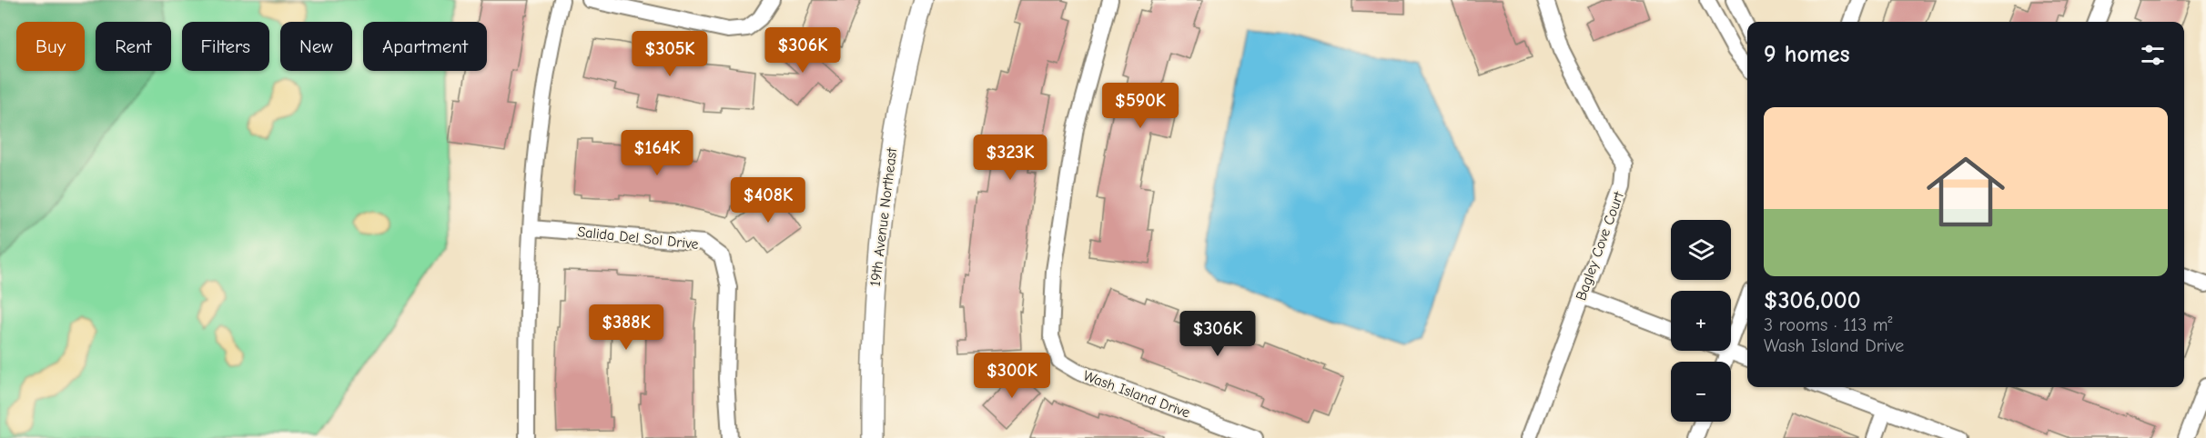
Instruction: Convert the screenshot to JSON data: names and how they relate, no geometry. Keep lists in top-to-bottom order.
{
  "streets": {
    "street": [
      "19th Avenue Northeast",
      "Salida Del Sol Drive",
      "Bagley Cove Court",
      "Wash Island Drive"
    ]
  },
  "page": {
    "chip": [
      "Buy",
      "Rent",
      "Filters",
      "New",
      "Apartment"
    ],
    "heading": "9 homes",
    "price": [
      "$306K",
      "$305K",
      "$590K",
      "$164K",
      "$323K",
      "$408K",
      "$388K",
      "$306K",
      "$300K"
    ],
    "list": [
      {
        "name": "$306,000",
        "note": "3 rooms · 113 m² · Wash Island Drive"
      }
    ],
    "map_buttons": ["+", "−"]
  }
}
